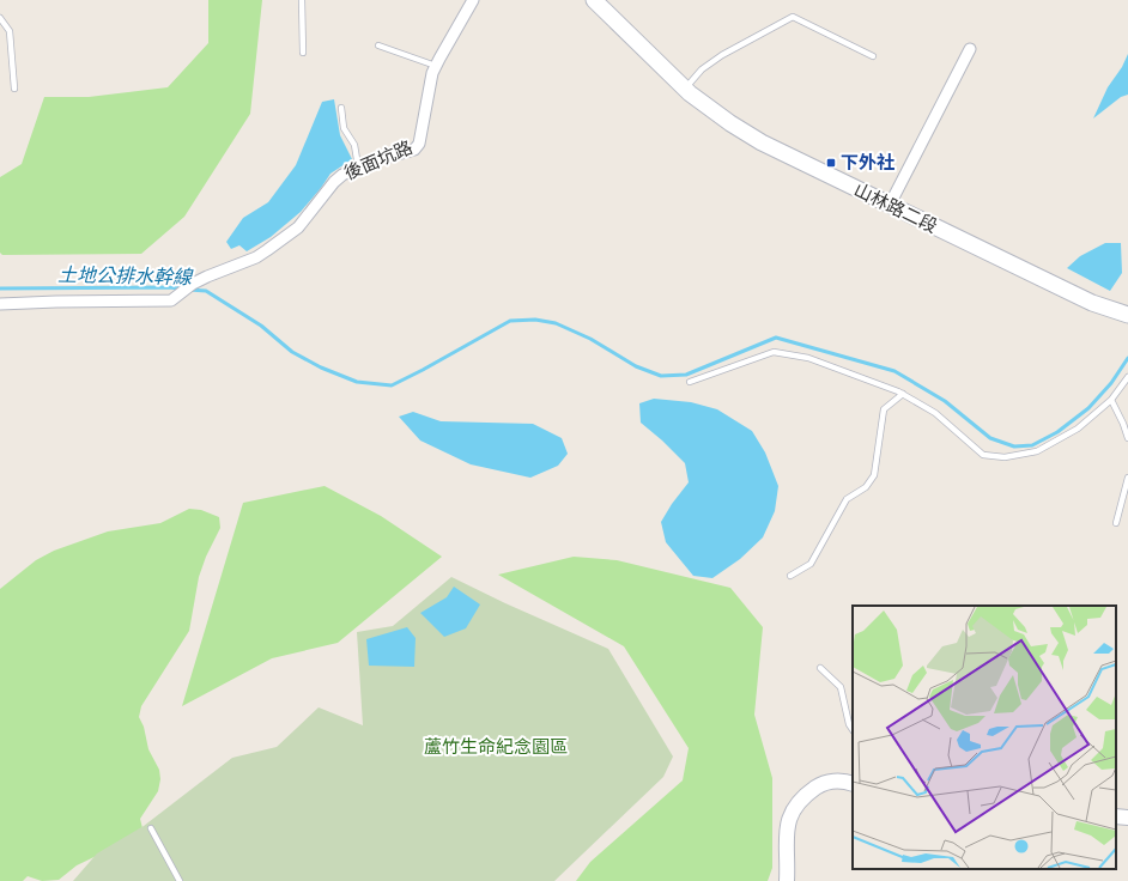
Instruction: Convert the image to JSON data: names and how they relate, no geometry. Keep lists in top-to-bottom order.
{
  "streets": {
    "main road": ["山林路二段"],
    "street": ["後面坑路"]
  },
  "water": ["土地公排水幹線"],
  "parks": ["蘆竹生命紀念園區"],
  "places": {
    "transit": ["下外社"]
  }
}
